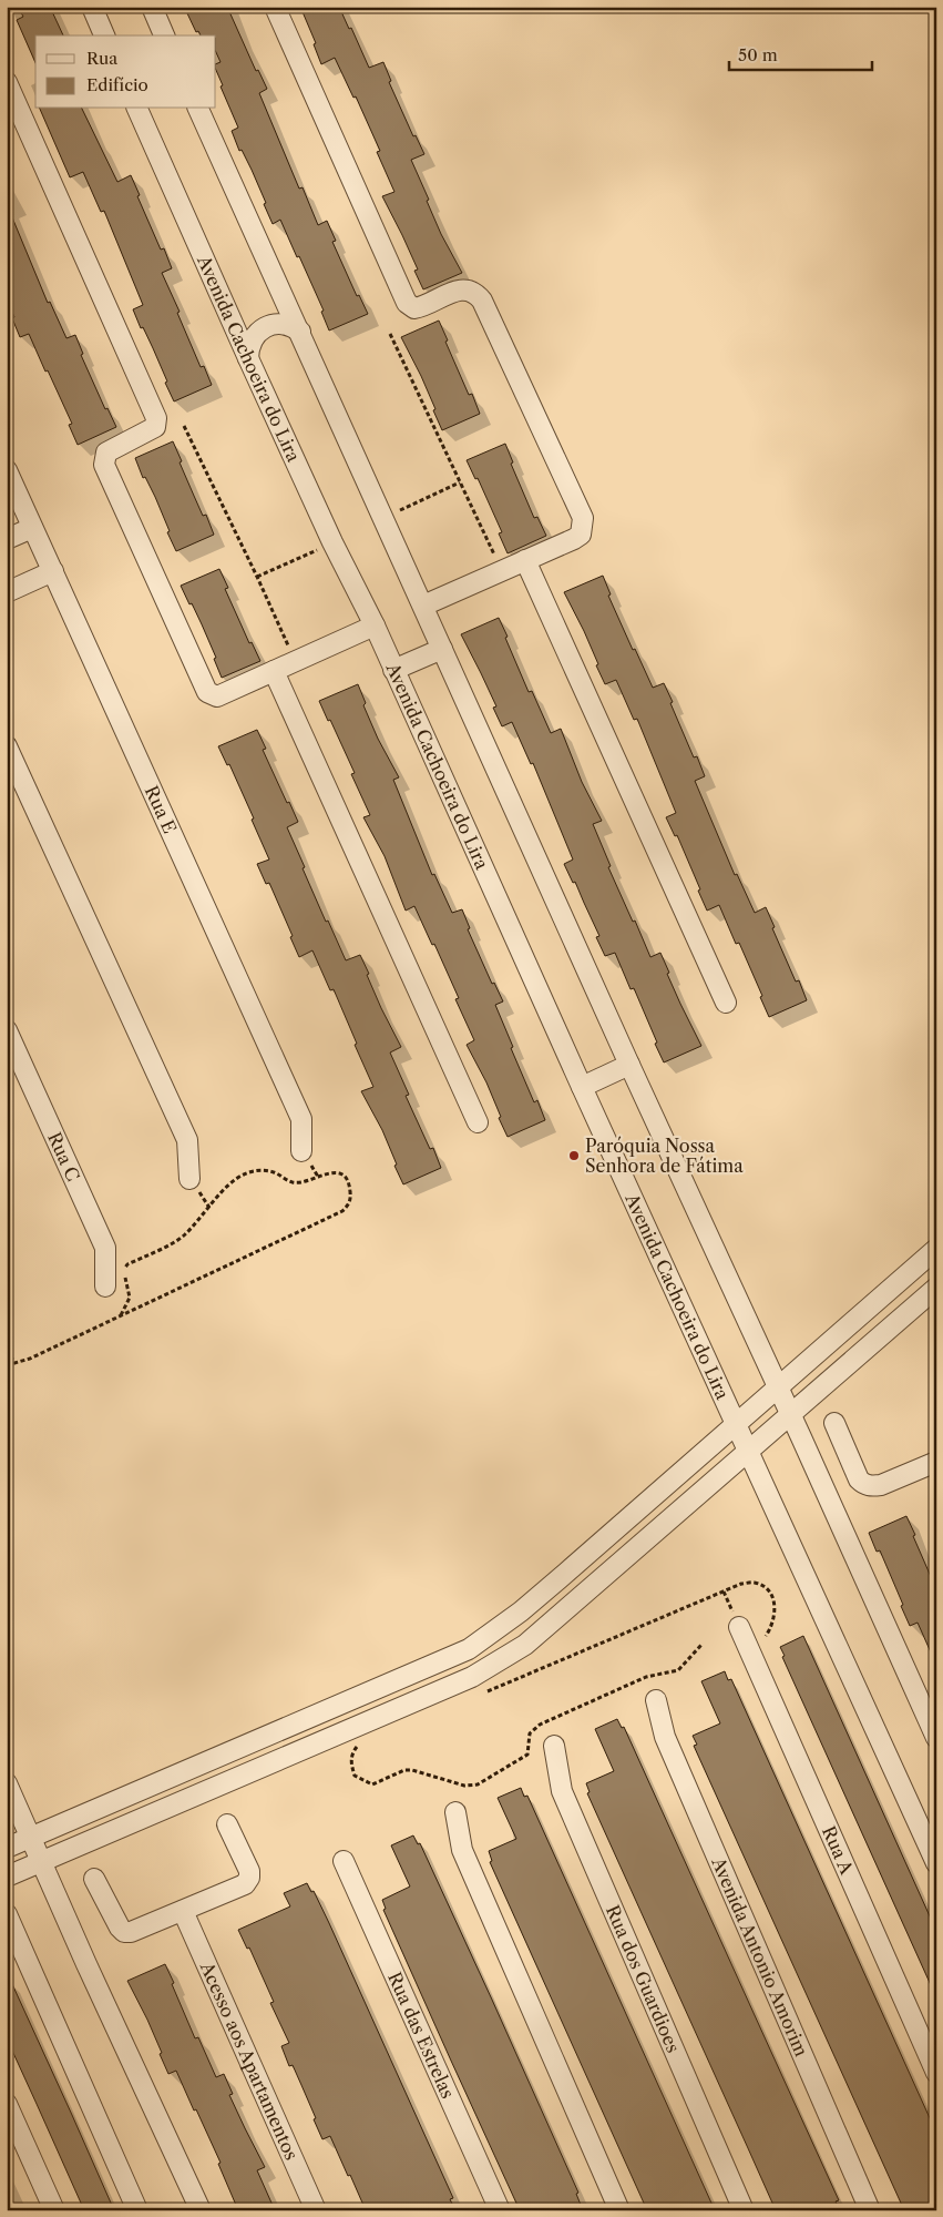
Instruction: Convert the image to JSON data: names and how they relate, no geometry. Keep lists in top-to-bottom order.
{
  "streets": {
    "street": [
      "Avenida Cachoeira do Lira",
      "Rua E",
      "Rua C",
      "Rua A",
      "Avenida Antonio Amorim",
      "Rua dos Guardioes",
      "Rua das Estrelas",
      "Acesso aos Apartamentos"
    ]
  },
  "places": ["Paróquia Nossa Senhora de Fátima"],
  "legend": ["Rua", "Edifício"],
  "scale_bar": "50 m"
}
